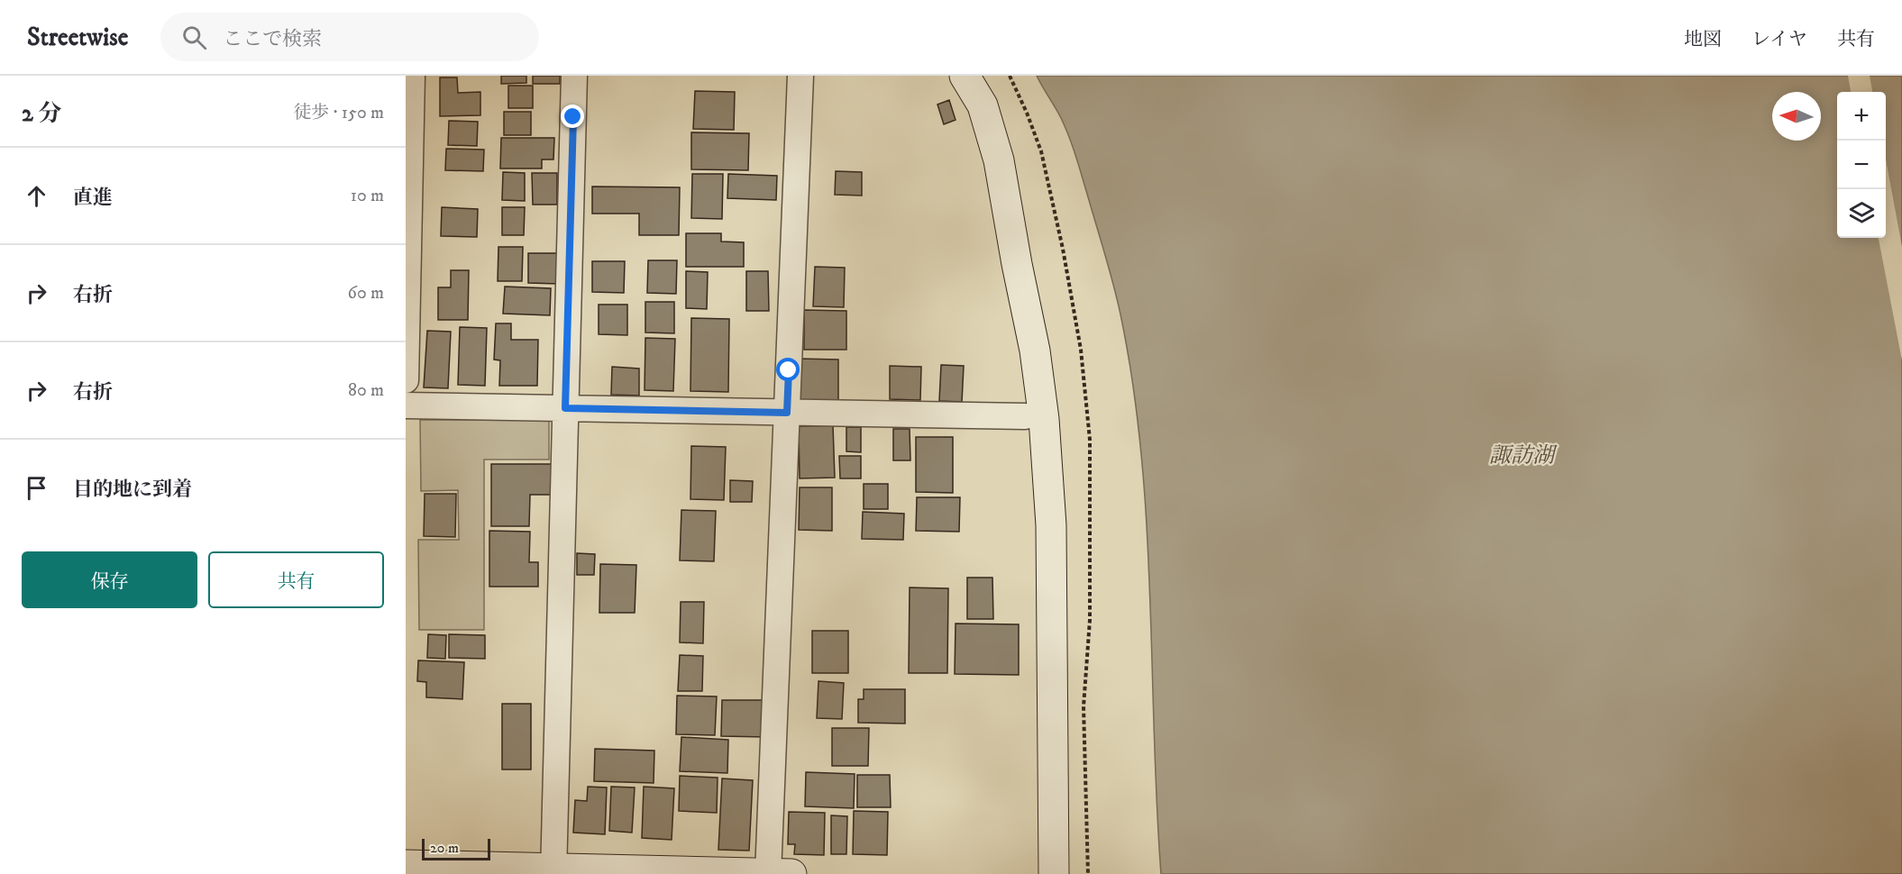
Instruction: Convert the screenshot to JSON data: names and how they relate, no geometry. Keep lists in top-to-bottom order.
{
  "water": ["諏訪湖"],
  "scale_bar": "20 m",
  "north": "left",
  "page": {
    "header": "Streetwise",
    "search": "ここで検索",
    "nav": ["地図", "レイヤ", "共有"],
    "heading": ["2 分", "徒歩 · 150 m"],
    "map_buttons": ["+", "−"],
    "list": [
      ["直進", "10 m"],
      ["右折", "60 m"],
      ["右折", "80 m"],
      "目的地に到着"
    ],
    "buttons": ["保存", "共有"],
    "scale": "20 m"
  }
}
